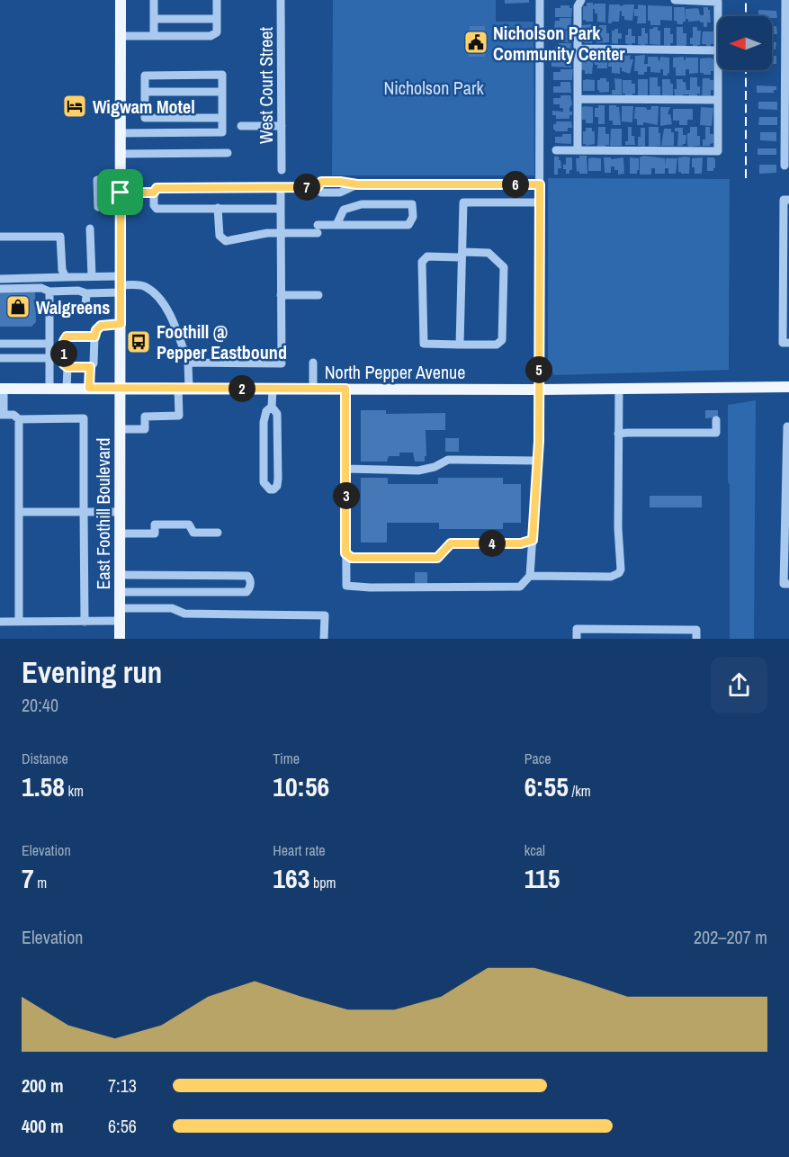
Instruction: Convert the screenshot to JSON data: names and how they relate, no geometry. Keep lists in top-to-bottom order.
{
  "streets": {
    "main road": ["North Pepper Avenue", "East Foothill Boulevard"],
    "street": ["West Court Street"]
  },
  "crossings": [
    ["North Pepper Avenue", "East Foothill Boulevard"]
  ],
  "parks": ["Nicholson Park"],
  "places": {
    "public building": ["Nicholson Park Community Center"],
    "hotel": ["Wigwam Motel"],
    "shop": ["Walgreens"],
    "bus stop": ["Foothill @ Pepper Eastbound"]
  },
  "north": "left",
  "page": {
    "pins": [
      "6",
      "7",
      "1",
      "5",
      "2",
      "3",
      "4"
    ],
    "heading": ["Evening run", "20:40"],
    "stats": [
      ["Distance", "1.58 km"],
      ["Time", "10:56"],
      ["Pace", "6:55 /km"],
      ["Elevation", "7 m"],
      ["Heart rate", "163 bpm"],
      ["kcal", "115"]
    ],
    "chart": ["Elevation", "202–207 m"],
    "list": [
      {
        "name": "200 m",
        "note": "7:13"
      },
      {
        "name": "400 m",
        "note": "6:56"
      }
    ]
  }
}
